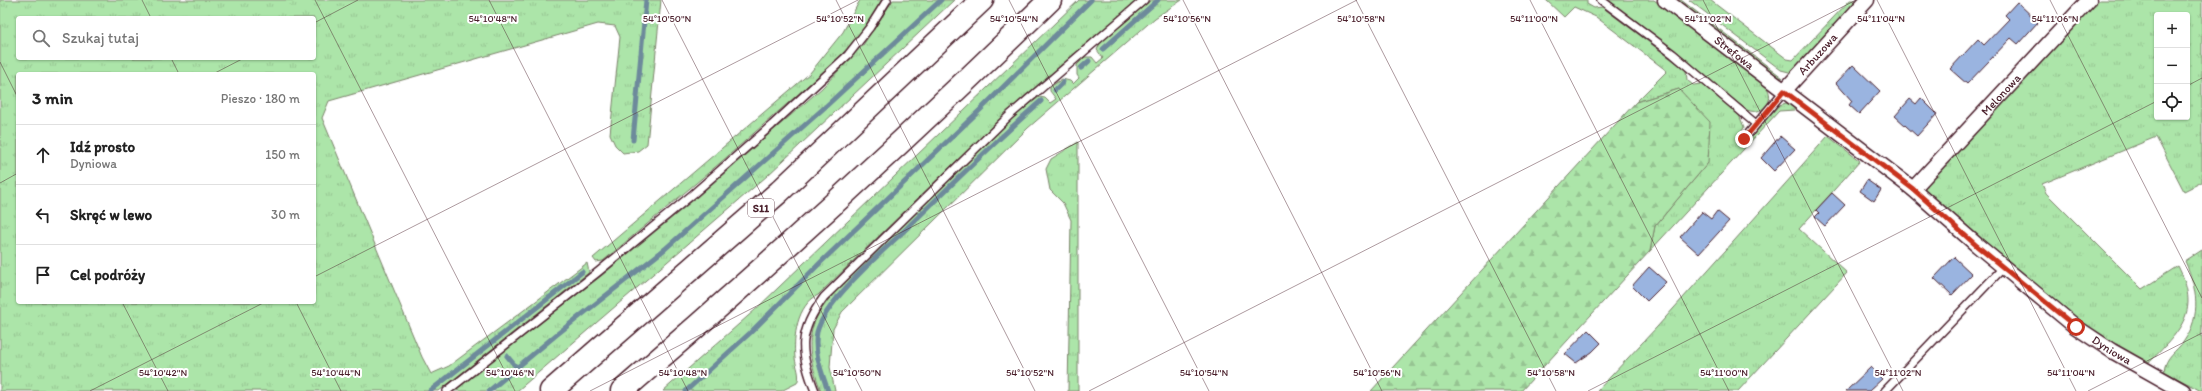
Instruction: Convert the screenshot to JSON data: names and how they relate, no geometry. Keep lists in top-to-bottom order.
{
  "streets": {
    "highway": ["S11"],
    "street": [
      "Strefowa",
      "Arbuzowa",
      "Melonowa",
      "Dyniowa"
    ]
  },
  "crossings": [
    ["Strefowa", "Arbuzowa"],
    ["Strefowa", "Dyniowa"],
    ["Arbuzowa", "Dyniowa"],
    ["Melonowa", "Dyniowa"]
  ],
  "page": {
    "map_buttons": ["+", "−"],
    "search": "Szukaj tutaj",
    "heading": ["3 min", "Pieszo · 180 m"],
    "list": [
      ["Idź prosto", "Dyniowa", "150 m"],
      ["Skręć w lewo", "30 m"],
      "Cel podróży"
    ]
  },
  "coordinates": [
    "54°10'48\"N",
    "54°10'50\"N",
    "54°10'52\"N",
    "54°10'54\"N",
    "54°10'56\"N",
    "54°10'58\"N",
    "54°11'00\"N",
    "54°11'02\"N",
    "54°11'04\"N",
    "54°11'06\"N",
    "54°10'42\"N",
    "54°10'44\"N",
    "54°10'46\"N"
  ]
}
